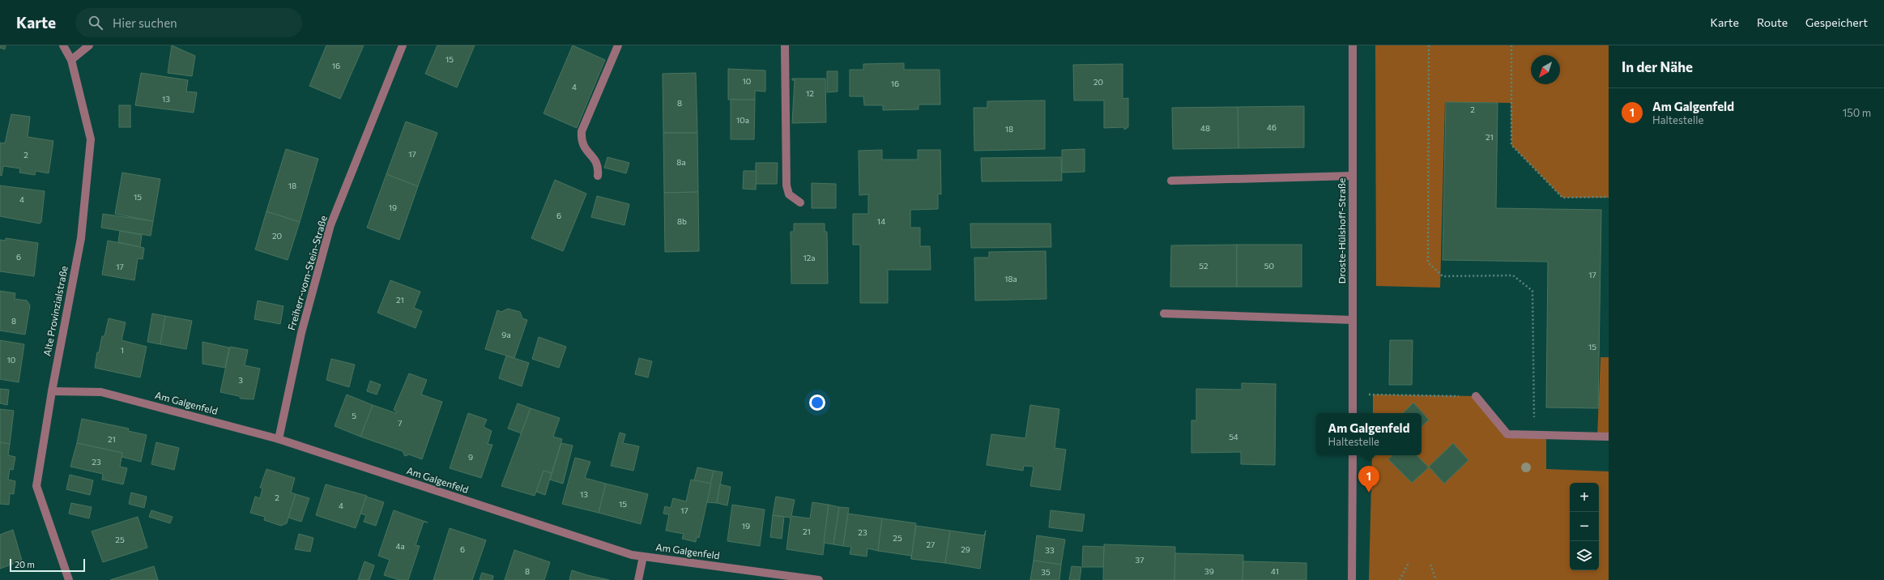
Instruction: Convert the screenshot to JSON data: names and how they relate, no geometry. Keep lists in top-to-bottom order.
{
  "streets": {
    "street": [
      "Droste-Hülshoff-Straße",
      "Freiherr-vom-Stein-Straße",
      "Alte Provinzialstraße",
      "Am Galgenfeld"
    ]
  },
  "crossings": [
    ["Freiherr-vom-Stein-Straße", "Am Galgenfeld"],
    ["Alte Provinzialstraße", "Am Galgenfeld"]
  ],
  "house_numbers": [
    "15",
    "16",
    "10",
    "20",
    "16",
    "4",
    "12",
    "13",
    "8",
    "2",
    "10a",
    "46",
    "48",
    "18",
    "21",
    "17",
    "2",
    "8a",
    "18",
    "15",
    "4",
    "19",
    "6",
    "8b",
    "14",
    "20",
    "6",
    "12a",
    "52",
    "50",
    "17",
    "17",
    "18a",
    "21",
    "8",
    "9a",
    "15",
    "1",
    "10",
    "3",
    "5",
    "7",
    "54",
    "21",
    "9",
    "23",
    "13",
    "2",
    "15",
    "4",
    "17",
    "19",
    "21",
    "23",
    "25",
    "25",
    "27",
    "4a",
    "6",
    "29",
    "33",
    "37",
    "8",
    "39",
    "41",
    "35"
  ],
  "scale_bar": "20 m",
  "north": "bottom left",
  "page": {
    "header": "Karte",
    "search": "Hier suchen",
    "nav": ["Karte", "Route", "Gespeichert"],
    "heading": "In der Nähe",
    "list": [
      {
        "mark": "1",
        "name": "Am Galgenfeld",
        "note": "Haltestelle",
        "value": "150 m"
      }
    ],
    "popup": ["Am Galgenfeld", "Haltestelle"],
    "pins": "1",
    "map_buttons": ["+", "−"],
    "scale": "20 m"
  }
}
